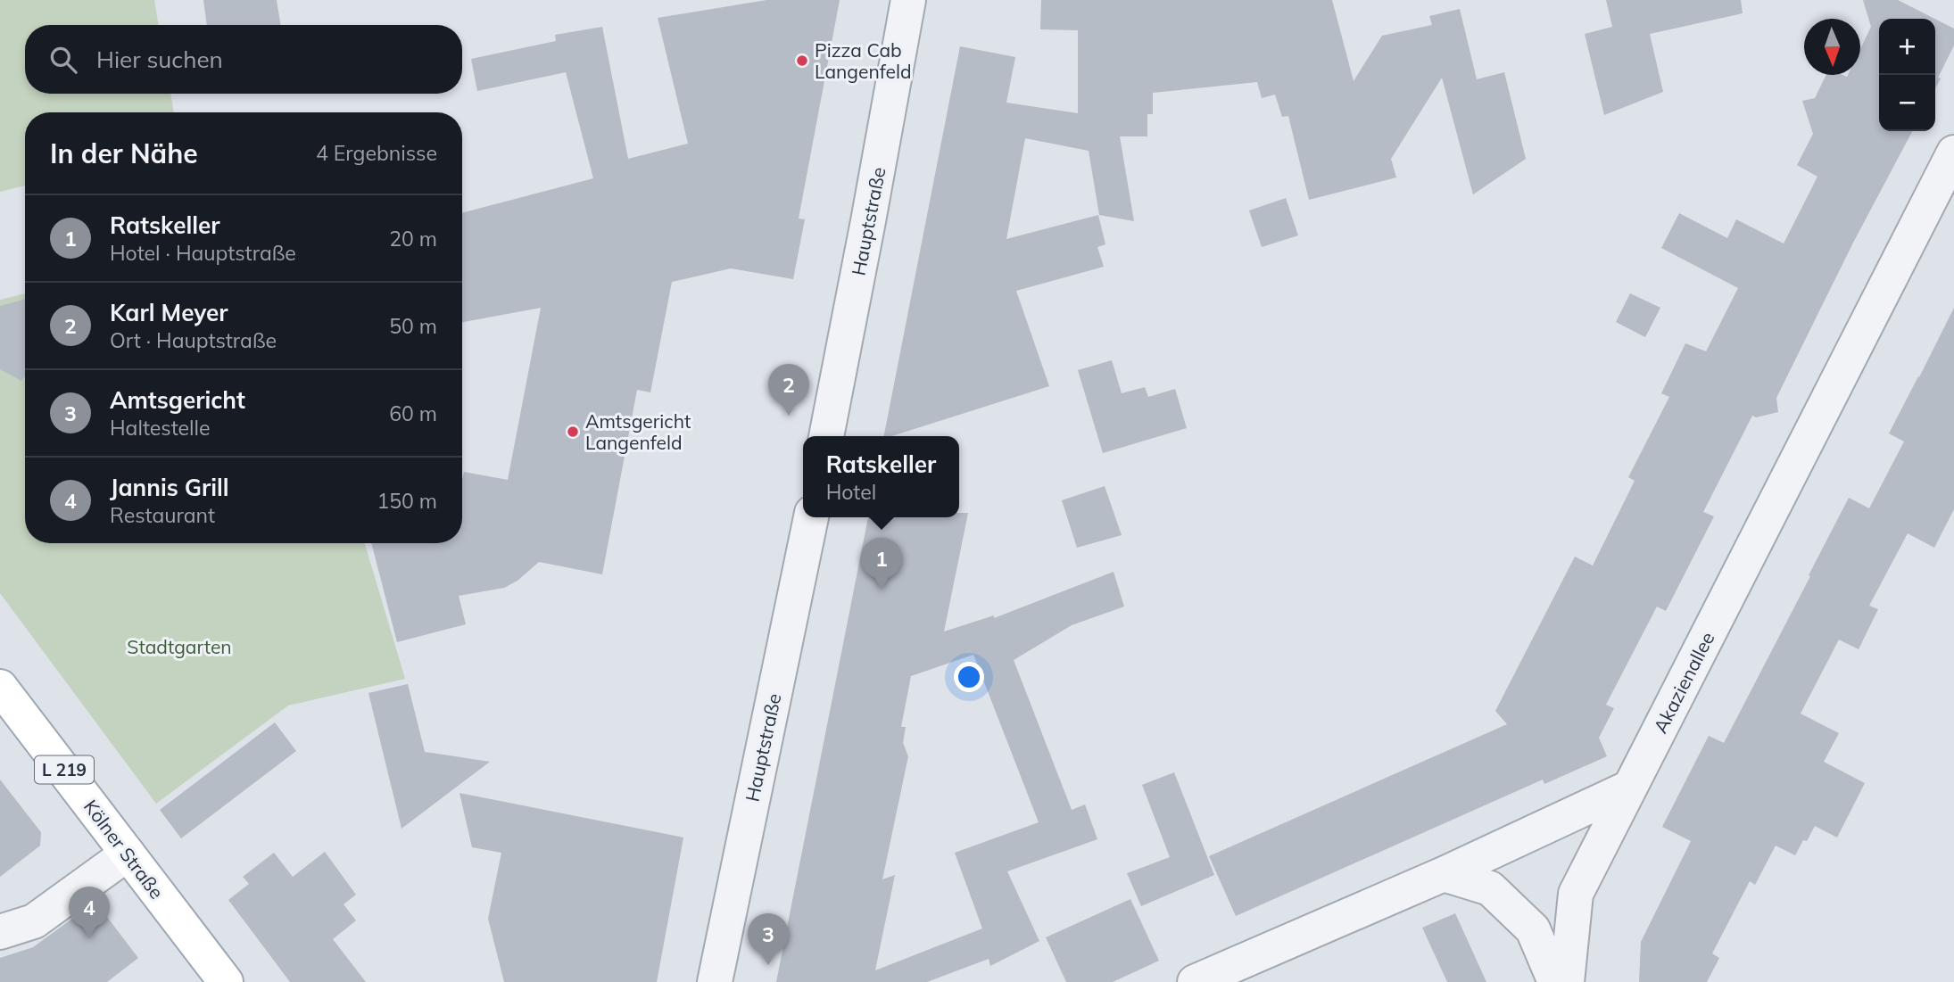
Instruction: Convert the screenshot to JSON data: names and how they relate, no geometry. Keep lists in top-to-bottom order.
{
  "streets": {
    "main road": ["L 219", "Kölner Straße"],
    "street": ["Hauptstraße", "Akazienallee"]
  },
  "parks": ["Stadtgarten"],
  "places": ["Pizza Cab Langenfeld", "Amtsgericht Langenfeld"],
  "north": "bottom",
  "page": {
    "map_buttons": ["+", "−"],
    "search": "Hier suchen",
    "heading": ["In der Nähe", "4 Ergebnisse"],
    "list": [
      {
        "mark": "1",
        "name": "Ratskeller",
        "note": "Hotel · Hauptstraße",
        "value": "20 m"
      },
      {
        "mark": "2",
        "name": "Karl Meyer",
        "note": "Ort · Hauptstraße",
        "value": "50 m"
      },
      {
        "mark": "3",
        "name": "Amtsgericht",
        "note": "Haltestelle",
        "value": "60 m"
      },
      {
        "mark": "4",
        "name": "Jannis Grill",
        "note": "Restaurant",
        "value": "150 m"
      }
    ],
    "pins": [
      "2",
      "1",
      "4",
      "3"
    ],
    "popup": ["Ratskeller", "Hotel"]
  }
}
